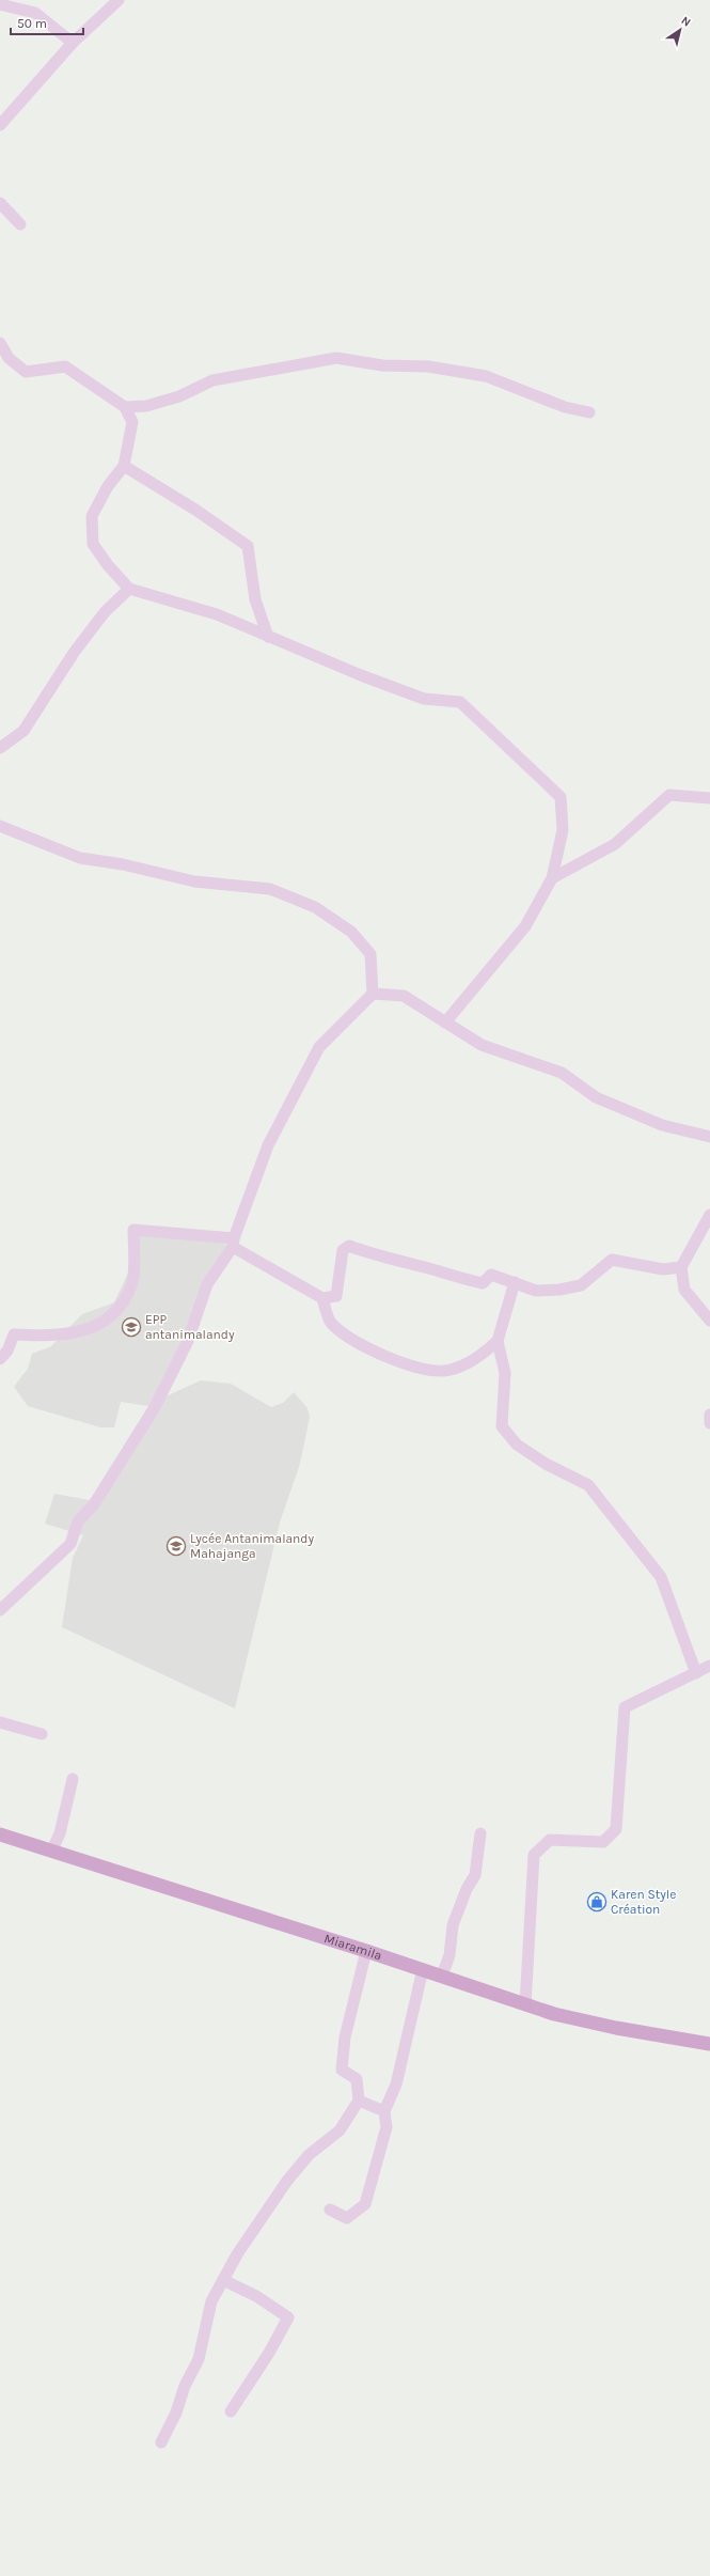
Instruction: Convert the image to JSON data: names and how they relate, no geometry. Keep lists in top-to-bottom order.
{
  "streets": {
    "main road": ["Miaramila"]
  },
  "places": {
    "school or university": ["EPP antanimalandy", "Lycée Antanimalandy Mahajanga"],
    "shop": ["Karen Style Création"]
  },
  "scale_bar": "50 m",
  "north": "top right"
}
